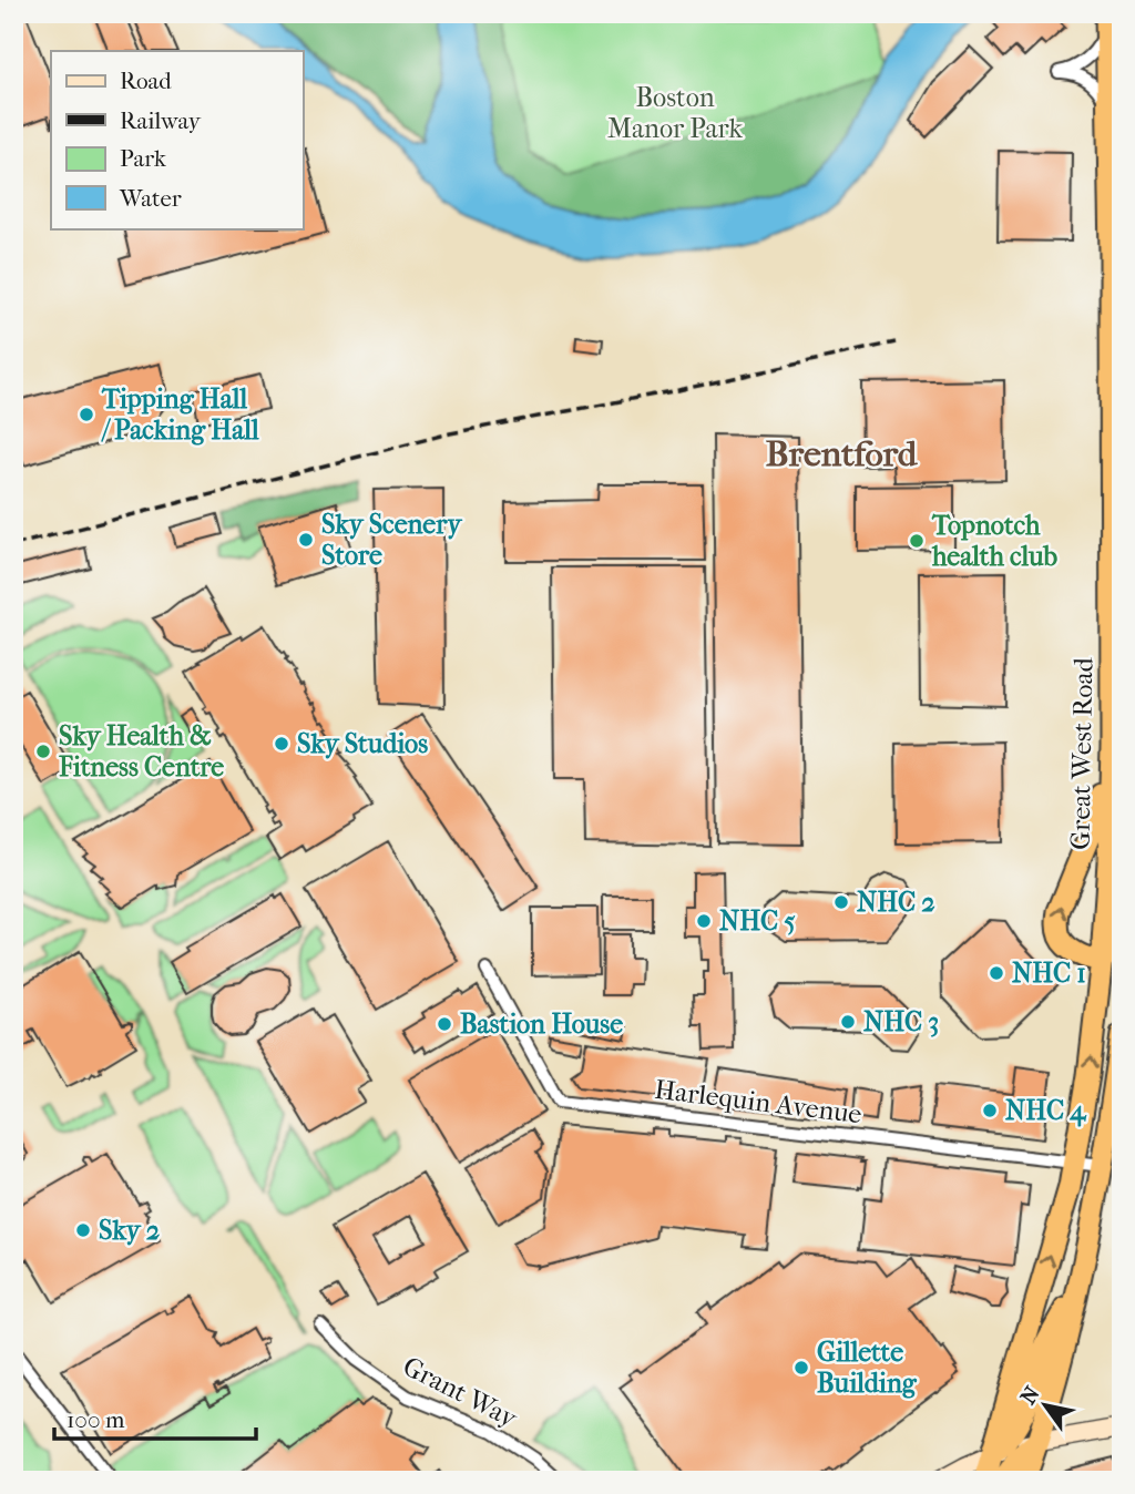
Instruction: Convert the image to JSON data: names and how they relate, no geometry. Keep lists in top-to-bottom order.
{
  "streets": {
    "highway": ["Great West Road"],
    "street": ["Harlequin Avenue", "Grant Way"]
  },
  "crossings": [
    ["Great West Road", "Harlequin Avenue"]
  ],
  "districts": ["Brentford"],
  "parks": ["Boston Manor Park"],
  "places": [
    "Tipping Hall / Packing Hall",
    "Sky Scenery Store",
    "Topnotch health club",
    "Sky Studios",
    "Sky Health & Fitness Centre",
    "NHC 2",
    "NHC 5",
    "NHC 1",
    "NHC 3",
    "Bastion House",
    "NHC 4",
    "Sky 2",
    "Gillette Building"
  ],
  "legend": [
    "Road",
    "Railway",
    "Park",
    "Water"
  ],
  "scale_bar": "100 m",
  "north": "top left"
}
